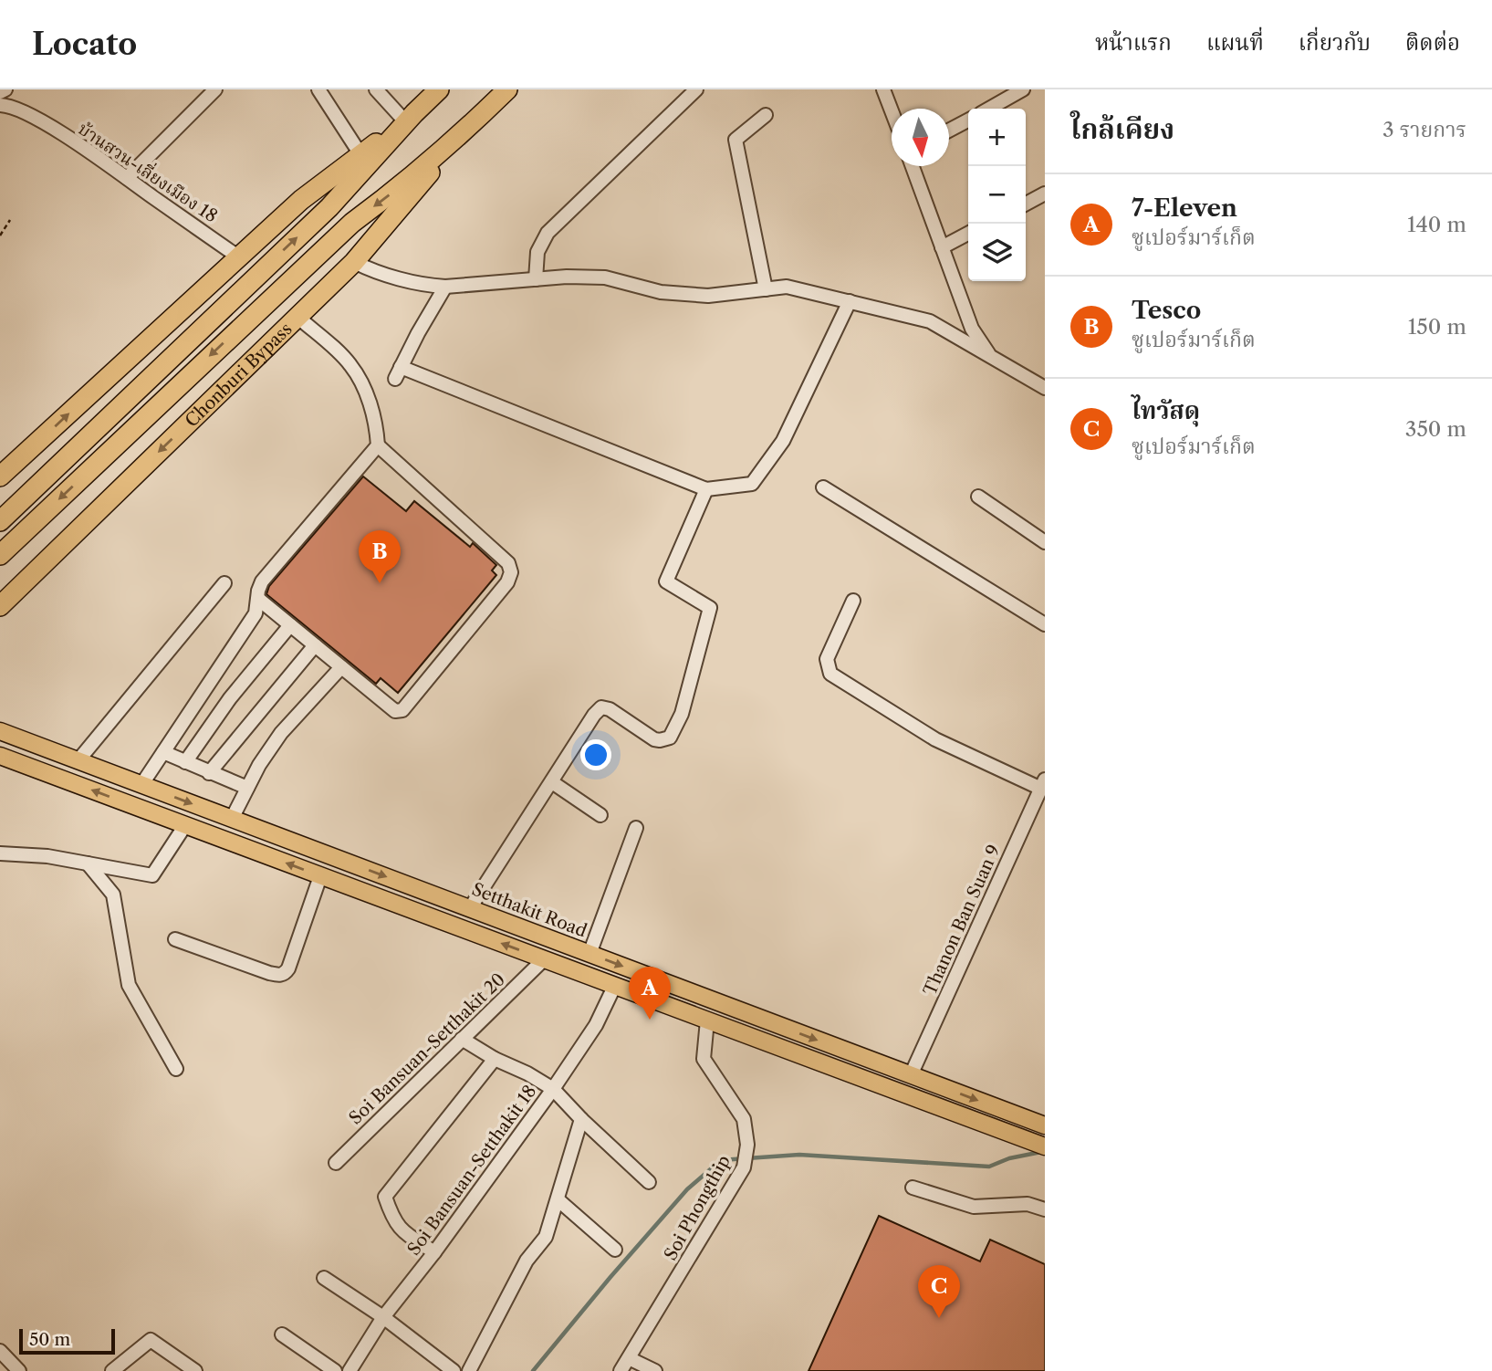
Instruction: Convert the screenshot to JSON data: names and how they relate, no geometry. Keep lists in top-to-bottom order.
{
  "streets": {
    "highway": ["Chonburi Bypass"],
    "main road": ["Setthakit Road"],
    "street": [
      "บ้านสวน-เลี่ยงเมือง 18",
      "Thanon Ban Suan 9",
      "Soi Bansuan-Setthakit 20",
      "Soi Bansuan-Setthakit 18",
      "Soi Phongthip"
    ]
  },
  "crossings": [
    ["Setthakit Road", "Thanon Ban Suan 9"]
  ],
  "scale_bar": "50 m",
  "north": "bottom",
  "page": {
    "header": "Locato",
    "nav": [
      "หน้าแรก",
      "แผนที่",
      "เกี่ยวกับ",
      "ติดต่อ"
    ],
    "heading": ["ใกล้เคียง", "3 รายการ"],
    "map_buttons": ["+", "−"],
    "list": [
      {
        "mark": "A",
        "name": "7-Eleven",
        "note": "ซูเปอร์มาร์เก็ต",
        "value": "140 m"
      },
      {
        "mark": "B",
        "name": "Tesco",
        "note": "ซูเปอร์มาร์เก็ต",
        "value": "150 m"
      },
      {
        "mark": "C",
        "name": "ไทวัสดุ",
        "note": "ซูเปอร์มาร์เก็ต",
        "value": "350 m"
      }
    ],
    "pins": ["B", "A", "C"],
    "scale": "50 m"
  }
}
